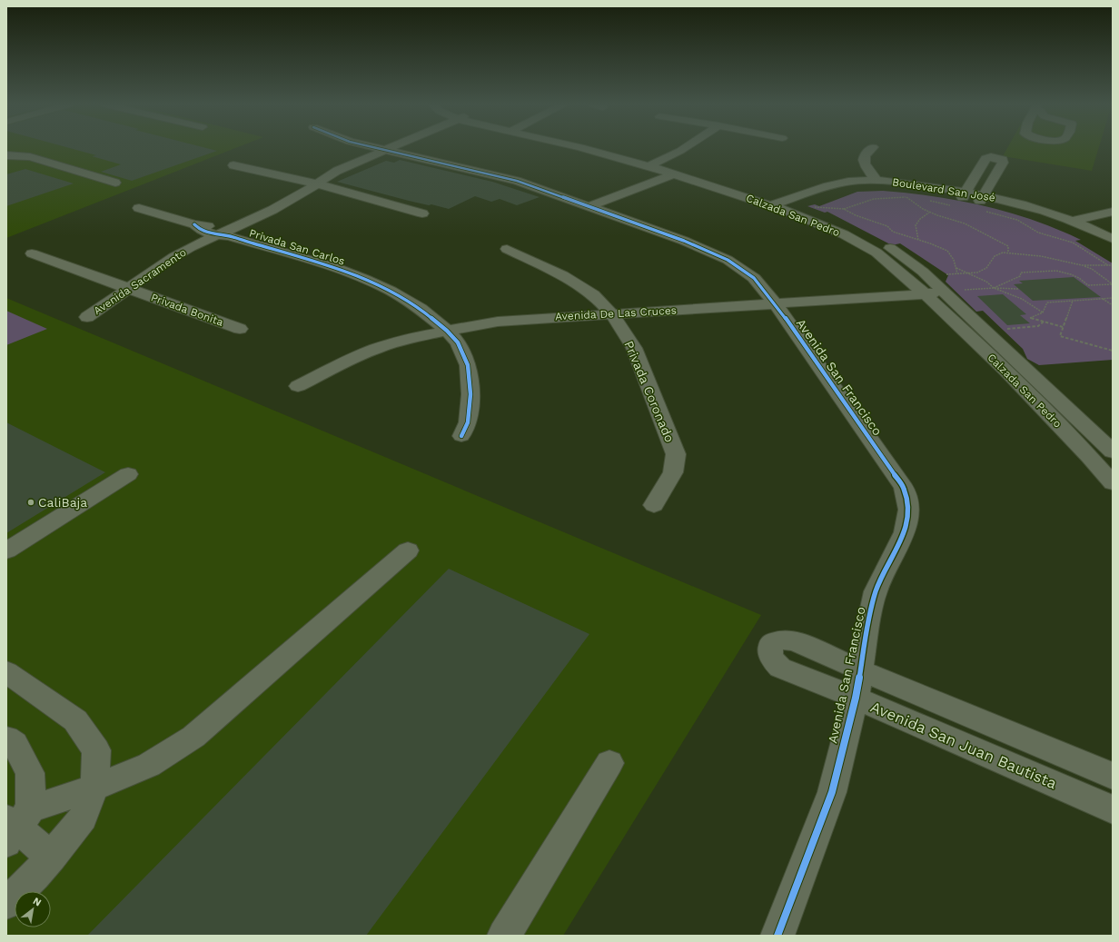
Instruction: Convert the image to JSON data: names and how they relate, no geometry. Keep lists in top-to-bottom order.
{
  "streets": {
    "street": [
      "Boulevard San José",
      "Calzada San Pedro",
      "Privada San Carlos",
      "Avenida Sacramento",
      "Privada Bonita",
      "Avenida De Las Cruces",
      "Avenida San Francisco",
      "Privada Coronado",
      "Avenida San Juan Bautista"
    ]
  },
  "crossings": [
    ["Boulevard San José", "Calzada San Pedro"],
    ["Calzada San Pedro", "Avenida De Las Cruces"],
    ["Privada San Carlos", "Avenida Sacramento"],
    ["Privada San Carlos", "Avenida De Las Cruces"],
    ["Avenida Sacramento", "Privada Bonita"],
    ["Avenida Sacramento", "Avenida San Francisco"],
    ["Avenida De Las Cruces", "Avenida San Francisco"],
    ["Avenida De Las Cruces", "Privada Coronado"],
    ["Avenida San Francisco", "Avenida San Juan Bautista"]
  ],
  "places": ["CaliBaja"],
  "north": "top right"
}
